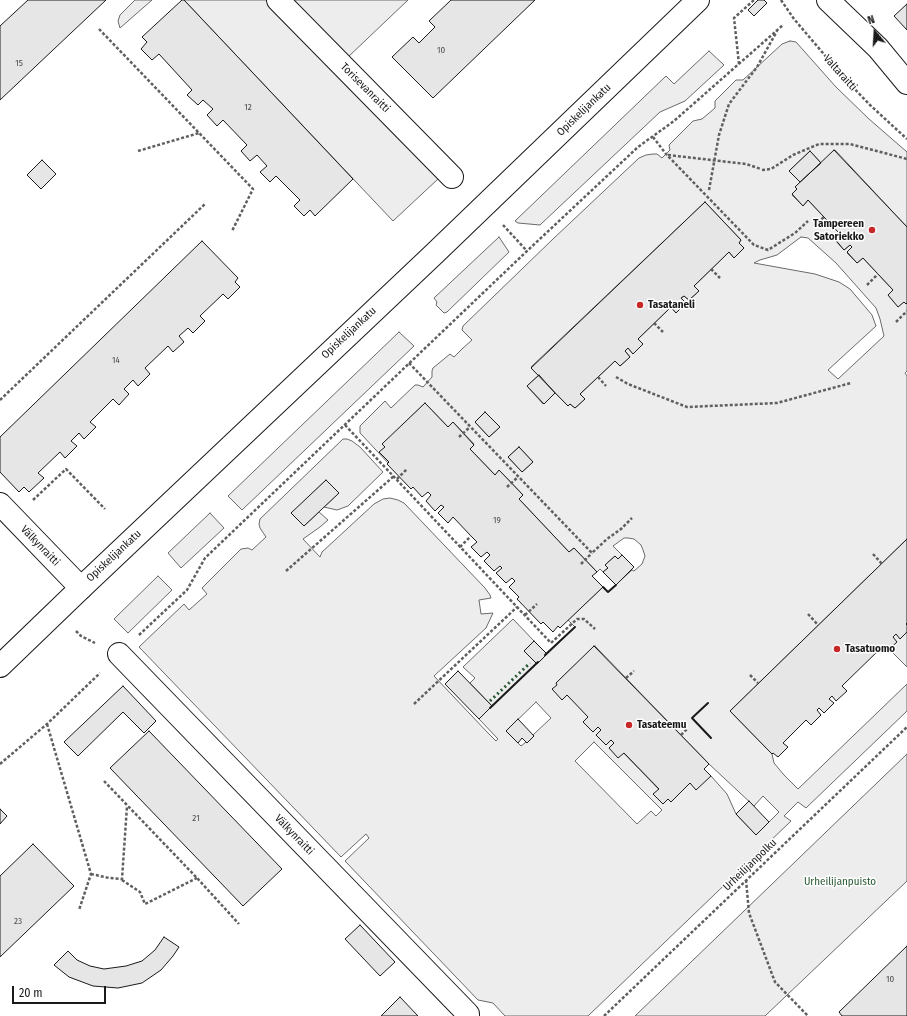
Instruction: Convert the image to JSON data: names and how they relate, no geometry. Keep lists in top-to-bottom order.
{
  "streets": {
    "main road": ["Torisevanraitti", "Opiskelijankatu", "Välkynraitti"],
    "path": ["Valtaraitti", "Urheilijanpolku"]
  },
  "crossings": [
    ["Opiskelijankatu", "Välkynraitti"]
  ],
  "parks": ["Urheilijanpuisto"],
  "places": [
    "Tampereen Satoriekko",
    "Tasataneli",
    "Tasatuomo",
    "Tasateemu"
  ],
  "house_numbers": [
    "10",
    "15",
    "12",
    "14",
    "19",
    "21",
    "23",
    "10"
  ],
  "scale_bar": "20 m",
  "north": "top"
}
